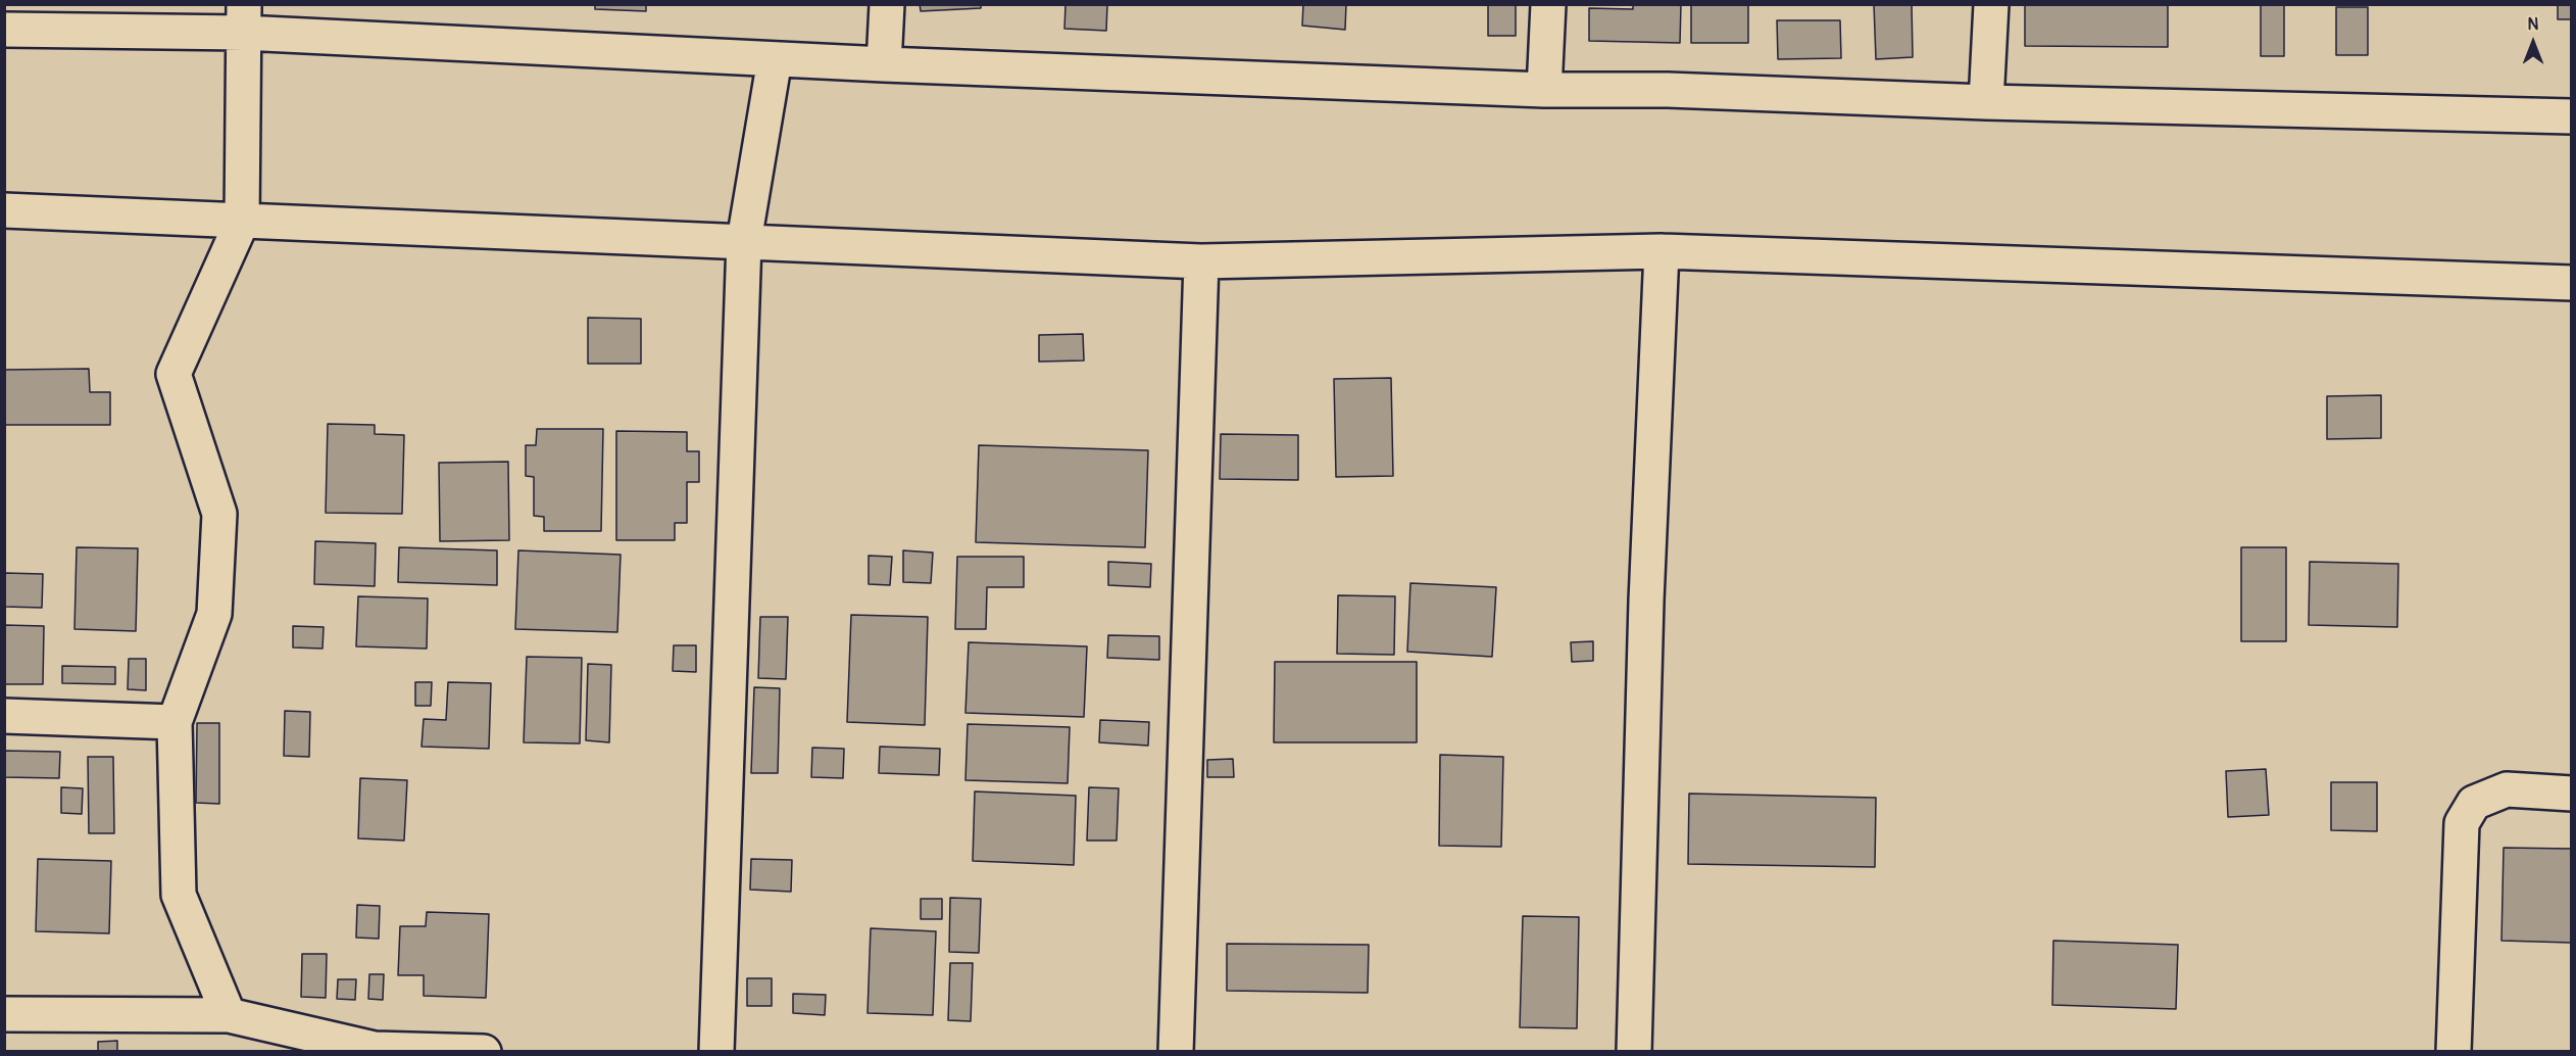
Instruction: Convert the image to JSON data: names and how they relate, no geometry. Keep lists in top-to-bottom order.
{
  "north": "top"
}
